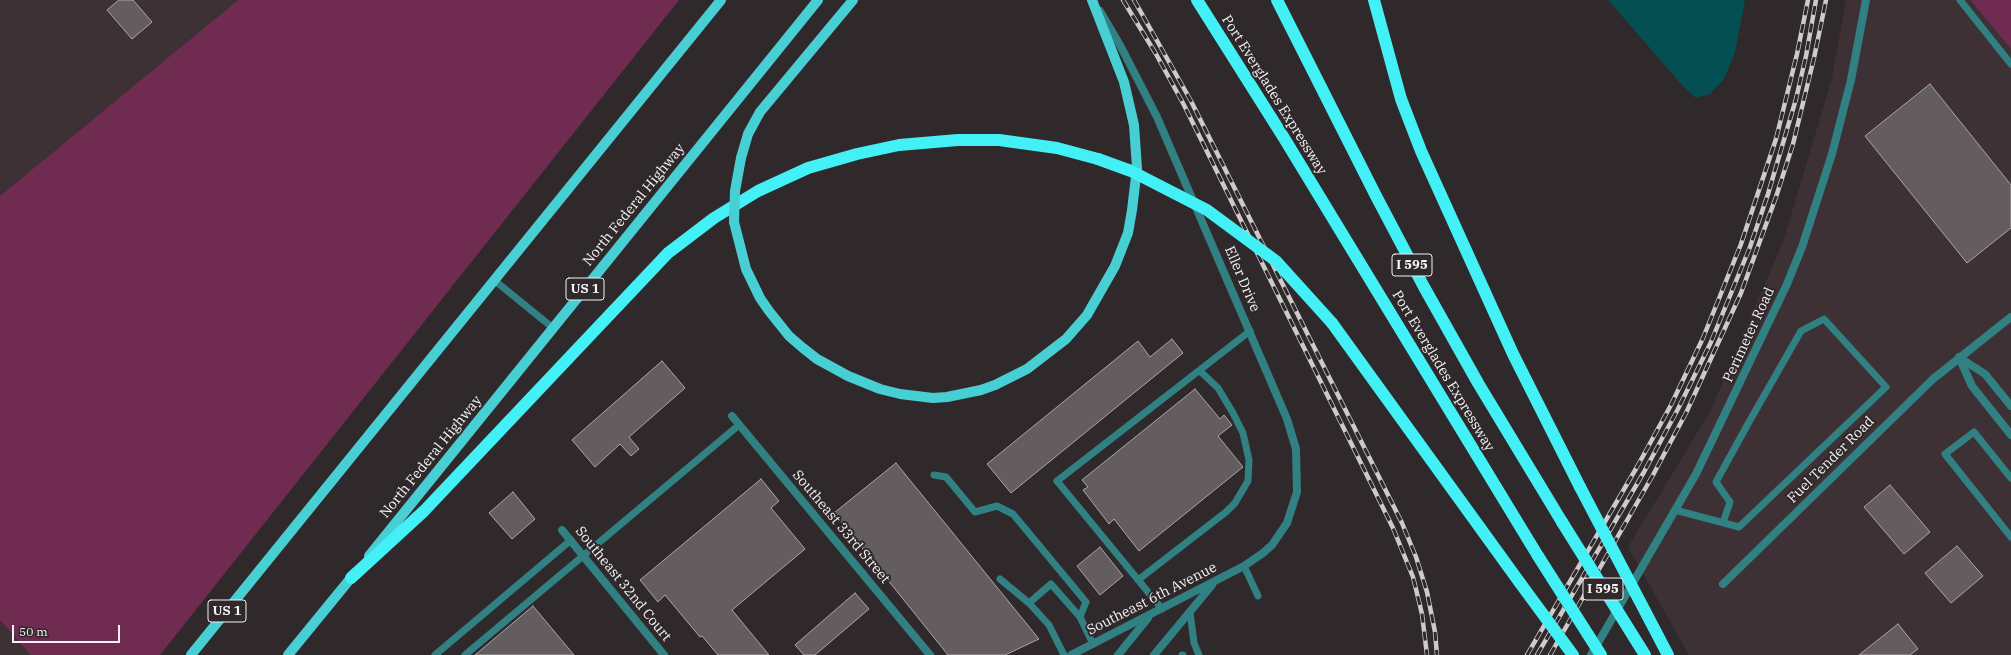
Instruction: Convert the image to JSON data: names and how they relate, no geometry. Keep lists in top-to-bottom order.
{
  "streets": {
    "highway": ["Port Everglades Expressway", "I 595"],
    "main road": ["North Federal Highway", "US 1"],
    "street": [
      "Eller Drive",
      "Perimeter Road",
      "Fuel Tender Road",
      "Southeast 33rd Street",
      "Southeast 32nd Court",
      "Southeast 6th Avenue"
    ]
  },
  "crossings": [
    ["North Federal Highway", "US 1"],
    ["Eller Drive", "Southeast 6th Avenue"]
  ],
  "scale_bar": "50 m"
}
